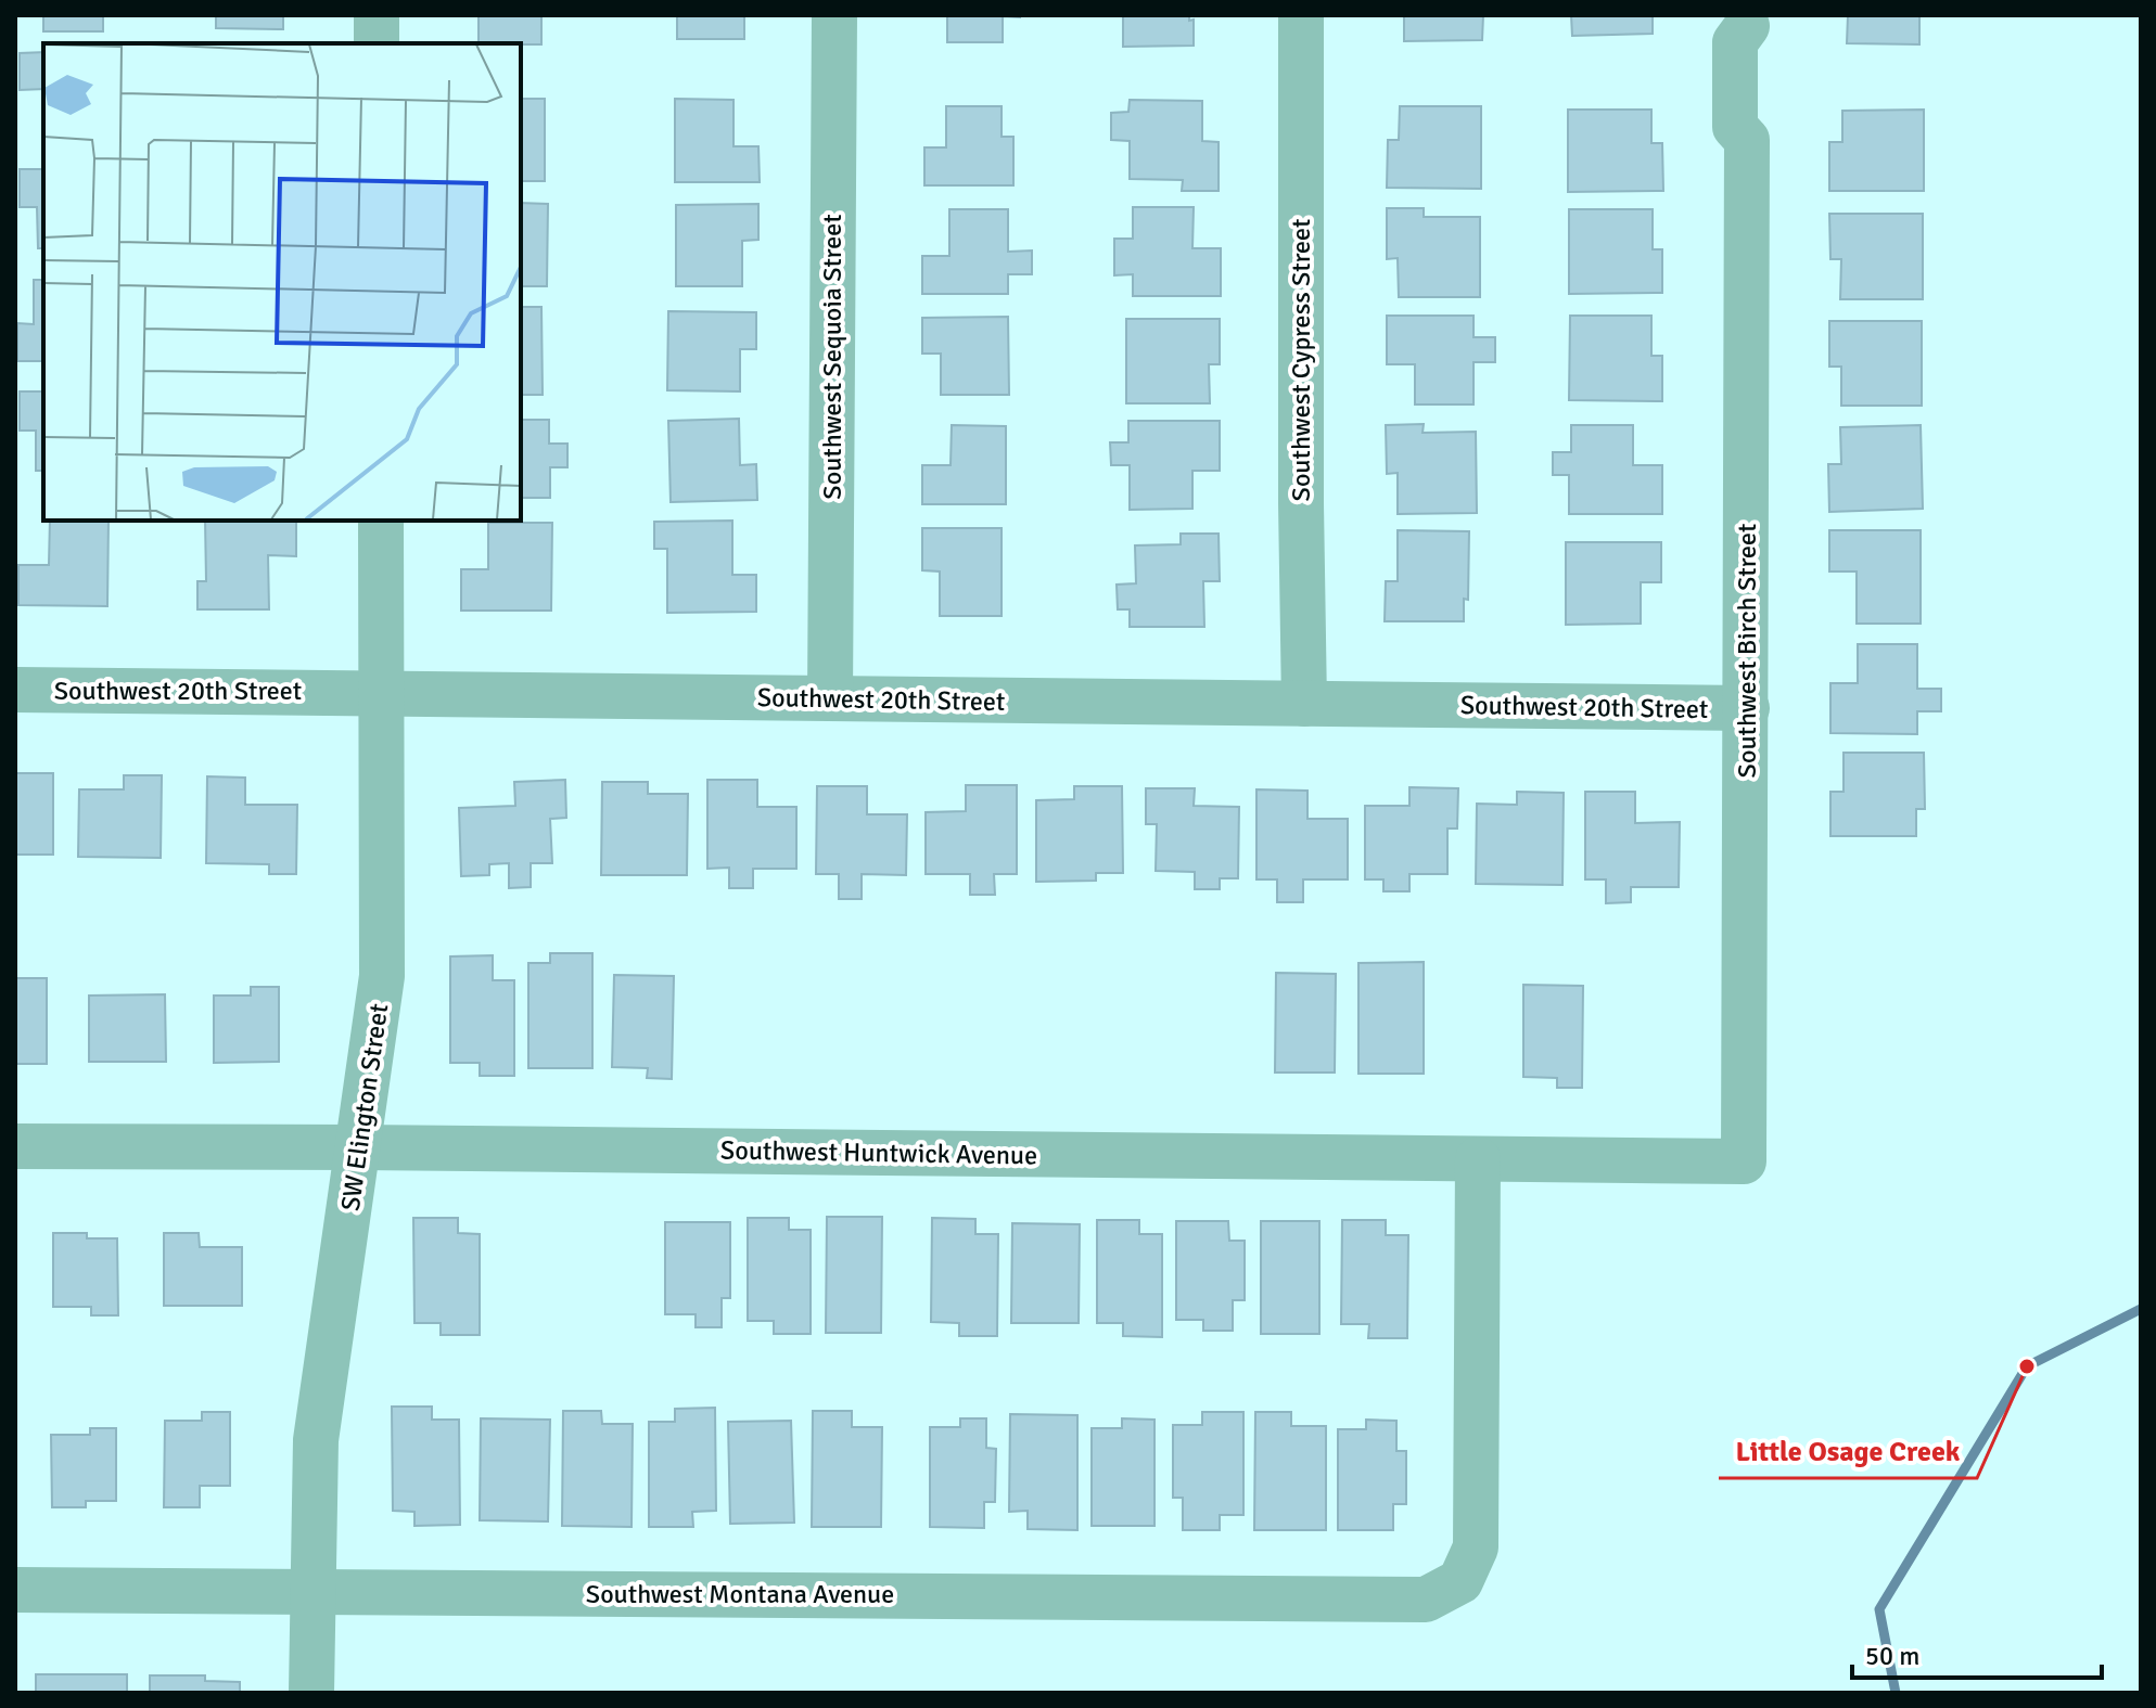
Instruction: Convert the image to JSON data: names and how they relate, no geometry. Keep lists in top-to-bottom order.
{
  "streets": {
    "street": [
      "Southwest Sequoia Street",
      "Southwest Cypress Street",
      "Southwest Birch Street",
      "Southwest 20th Street",
      "SW Elington Street",
      "Southwest Huntwick Avenue",
      "Southwest Montana Avenue"
    ]
  },
  "crossings": [
    ["Southwest Sequoia Street", "Southwest 20th Street"],
    ["Southwest Cypress Street", "Southwest 20th Street"],
    ["Southwest Birch Street", "Southwest 20th Street"],
    ["Southwest Birch Street", "Southwest Huntwick Avenue"],
    ["Southwest 20th Street", "SW Elington Street"],
    ["SW Elington Street", "Southwest Huntwick Avenue"],
    ["SW Elington Street", "Southwest Montana Avenue"],
    ["Southwest Huntwick Avenue", "Southwest Montana Avenue"]
  ],
  "places": ["Little Osage Creek"],
  "scale_bar": "50 m"
}
